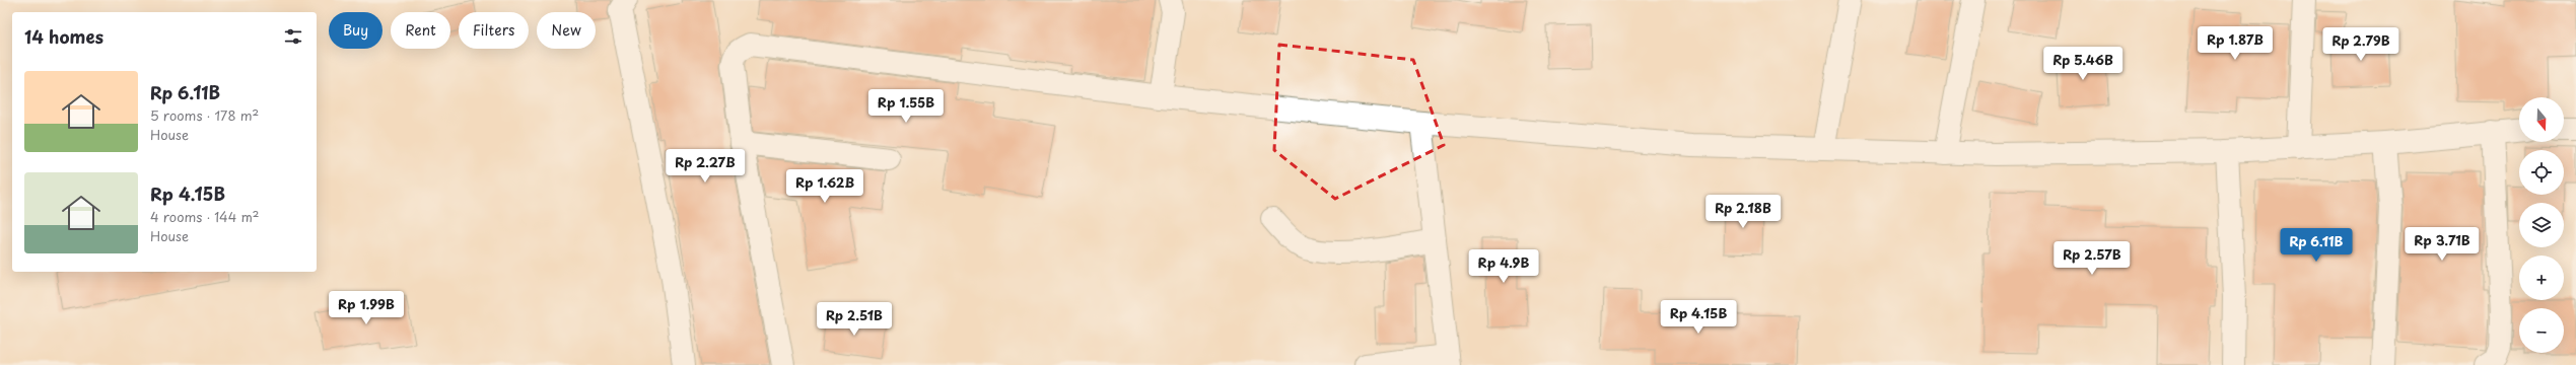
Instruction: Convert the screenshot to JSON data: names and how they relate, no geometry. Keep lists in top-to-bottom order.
{
  "north": "bottom",
  "page": {
    "chip": [
      "Buy",
      "Rent",
      "Filters",
      "New"
    ],
    "heading": "14 homes",
    "price": [
      "Rp 1.87B",
      "Rp 2.79B",
      "Rp 5.46B",
      "Rp 1.55B",
      "Rp 2.27B",
      "Rp 1.62B",
      "Rp 2.18B",
      "Rp 3.71B",
      "Rp 6.11B",
      "Rp 2.57B",
      "Rp 4.9B",
      "Rp 1.99B",
      "Rp 4.15B",
      "Rp 2.51B"
    ],
    "list": [
      {
        "name": "Rp 6.11B",
        "note": "5 rooms · 178 m² · House"
      },
      {
        "name": "Rp 4.15B",
        "note": "4 rooms · 144 m² · House"
      }
    ],
    "map_buttons": ["+", "−"]
  }
}
